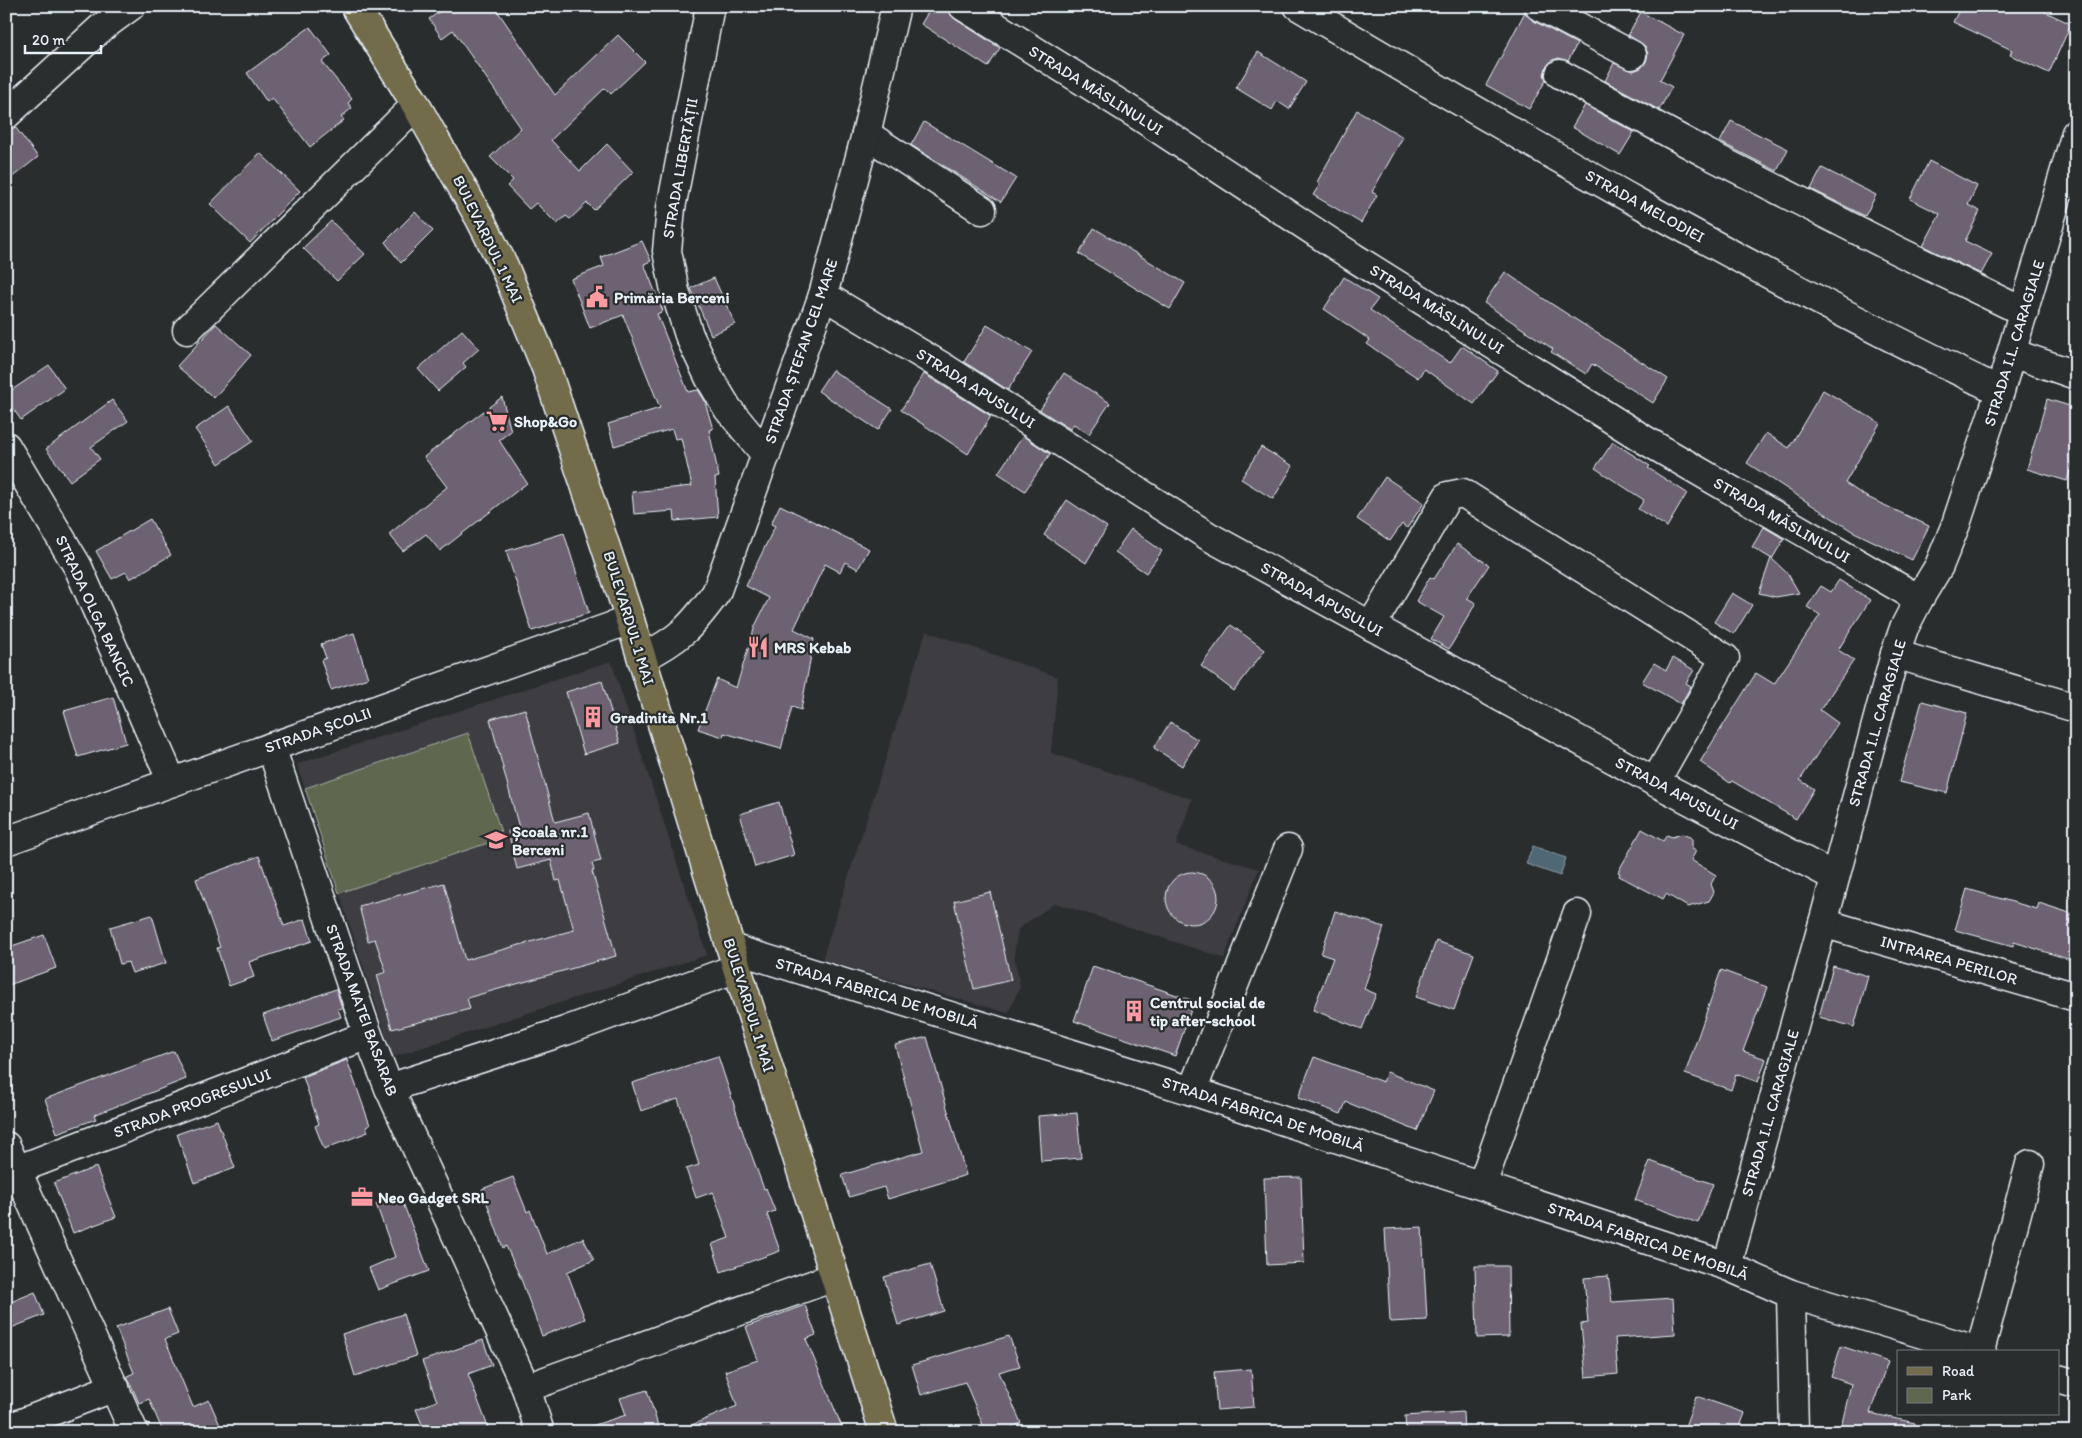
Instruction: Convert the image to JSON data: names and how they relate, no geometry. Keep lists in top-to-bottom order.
{
  "streets": {
    "main road": ["BULEVARDUL 1 MAI"],
    "street": [
      "STRADA MĂSLINULUI",
      "STRADA LIBERTĂȚII",
      "STRADA MELODIEI",
      "STRADA I.L. CARAGIALE",
      "STRADA ȘTEFAN CEL MARE",
      "STRADA APUSULUI",
      "STRADA OLGA BANCIC",
      "STRADA ȘCOLII",
      "INTRAREA PERILOR",
      "STRADA FABRICA DE MOBILĂ",
      "STRADA MATEI BASARAB",
      "STRADA PROGRESULUI"
    ]
  },
  "crossings": [
    ["STRADA MĂSLINULUI", "STRADA I.L. CARAGIALE"],
    ["STRADA LIBERTĂȚII", "STRADA ȘTEFAN CEL MARE"],
    ["STRADA MELODIEI", "STRADA I.L. CARAGIALE"],
    ["BULEVARDUL 1 MAI", "STRADA ȘTEFAN CEL MARE"],
    ["BULEVARDUL 1 MAI", "STRADA ȘCOLII"],
    ["BULEVARDUL 1 MAI", "STRADA FABRICA DE MOBILĂ"],
    ["STRADA I.L. CARAGIALE", "STRADA APUSULUI"],
    ["STRADA I.L. CARAGIALE", "INTRAREA PERILOR"],
    ["STRADA I.L. CARAGIALE", "STRADA FABRICA DE MOBILĂ"],
    ["STRADA ȘTEFAN CEL MARE", "STRADA APUSULUI"],
    ["STRADA OLGA BANCIC", "STRADA ȘCOLII"],
    ["STRADA ȘCOLII", "STRADA MATEI BASARAB"],
    ["STRADA MATEI BASARAB", "STRADA PROGRESULUI"]
  ],
  "places": {
    "public building": ["Primăria Berceni"],
    "supermarket": ["Shop&Go"],
    "restaurant": ["MRS Kebab"],
    "building": ["Gradinita Nr.1", "Centrul social de tip after-school"],
    "school or university": ["Școala nr.1 Berceni"],
    "office": ["Neo Gadget SRL"]
  },
  "legend": ["Road", "Park"],
  "scale_bar": "20 m"
}
